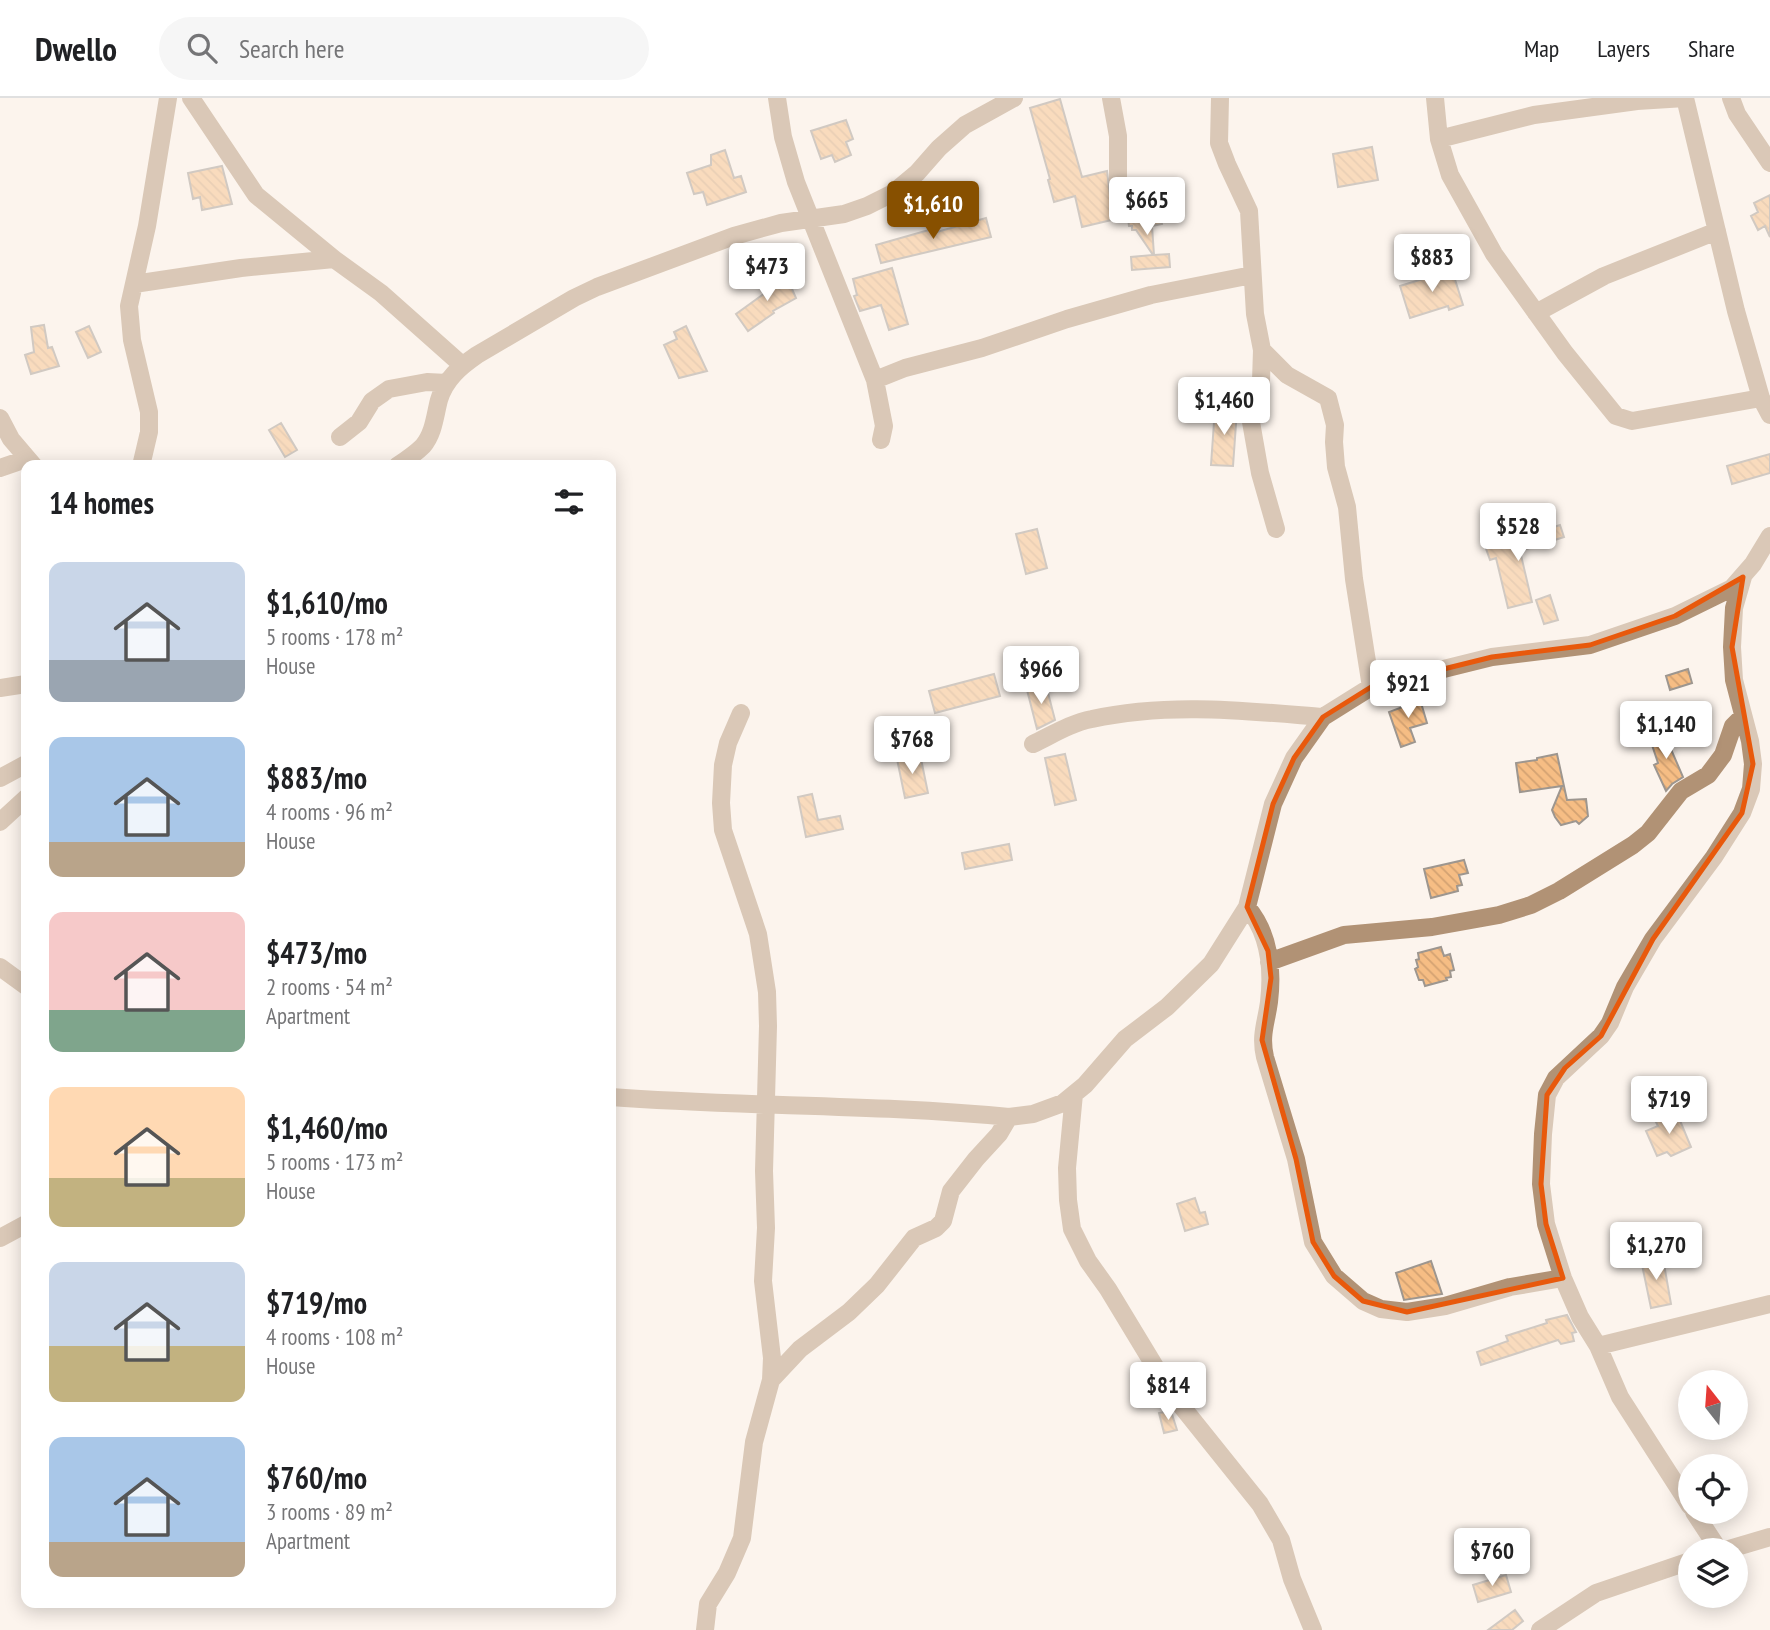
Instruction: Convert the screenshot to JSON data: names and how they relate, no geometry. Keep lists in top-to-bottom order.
{
  "north": "top",
  "page": {
    "header": "Dwello",
    "search": "Search here",
    "nav": ["Map", "Layers", "Share"],
    "price": [
      "$665",
      "$1,610",
      "$883",
      "$473",
      "$1,460",
      "$528",
      "$966",
      "$921",
      "$1,140",
      "$768",
      "$719",
      "$1,270",
      "$814",
      "$760"
    ],
    "heading": "14 homes",
    "list": [
      {
        "name": "$1,610/mo",
        "note": "5 rooms · 178 m² · House"
      },
      {
        "name": "$883/mo",
        "note": "4 rooms · 96 m² · House"
      },
      {
        "name": "$473/mo",
        "note": "2 rooms · 54 m² · Apartment"
      },
      {
        "name": "$1,460/mo",
        "note": "5 rooms · 173 m² · House"
      },
      {
        "name": "$719/mo",
        "note": "4 rooms · 108 m² · House"
      },
      {
        "name": "$760/mo",
        "note": "3 rooms · 89 m² · Apartment"
      }
    ]
  }
}
